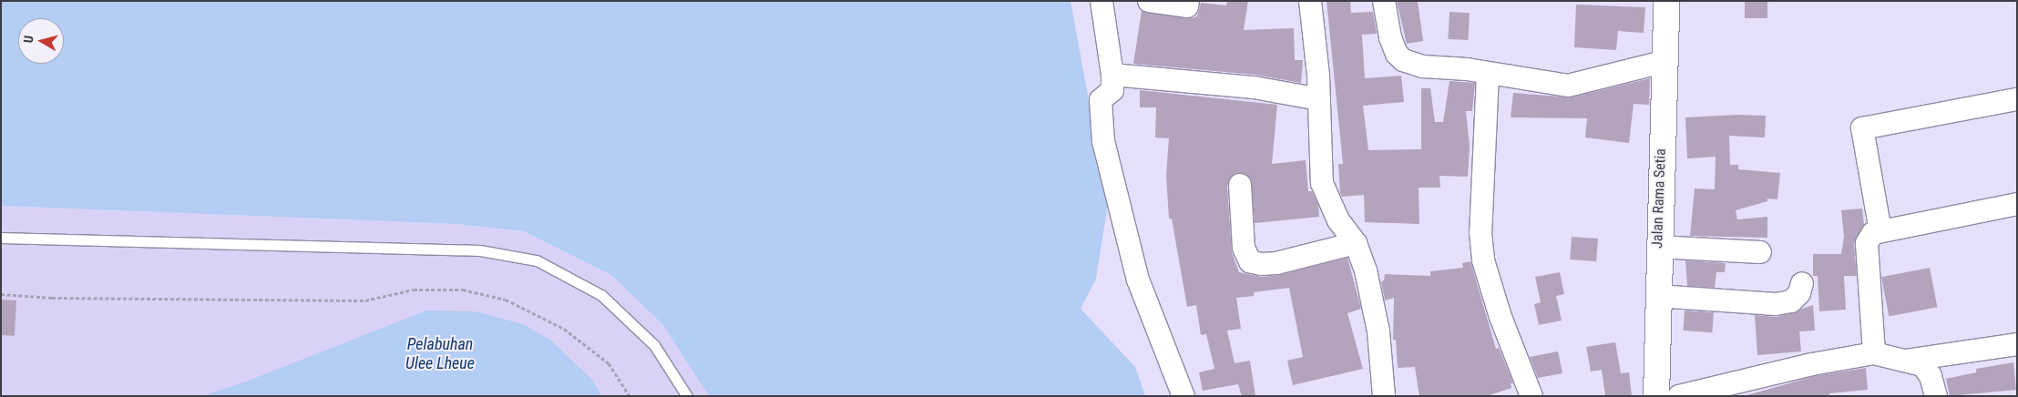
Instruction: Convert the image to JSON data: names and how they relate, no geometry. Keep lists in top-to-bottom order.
{
  "streets": {
    "street": ["Jalan Rama Setia"]
  },
  "water": ["Pelabuhan Ulee Lheue"],
  "north": "left"
}
